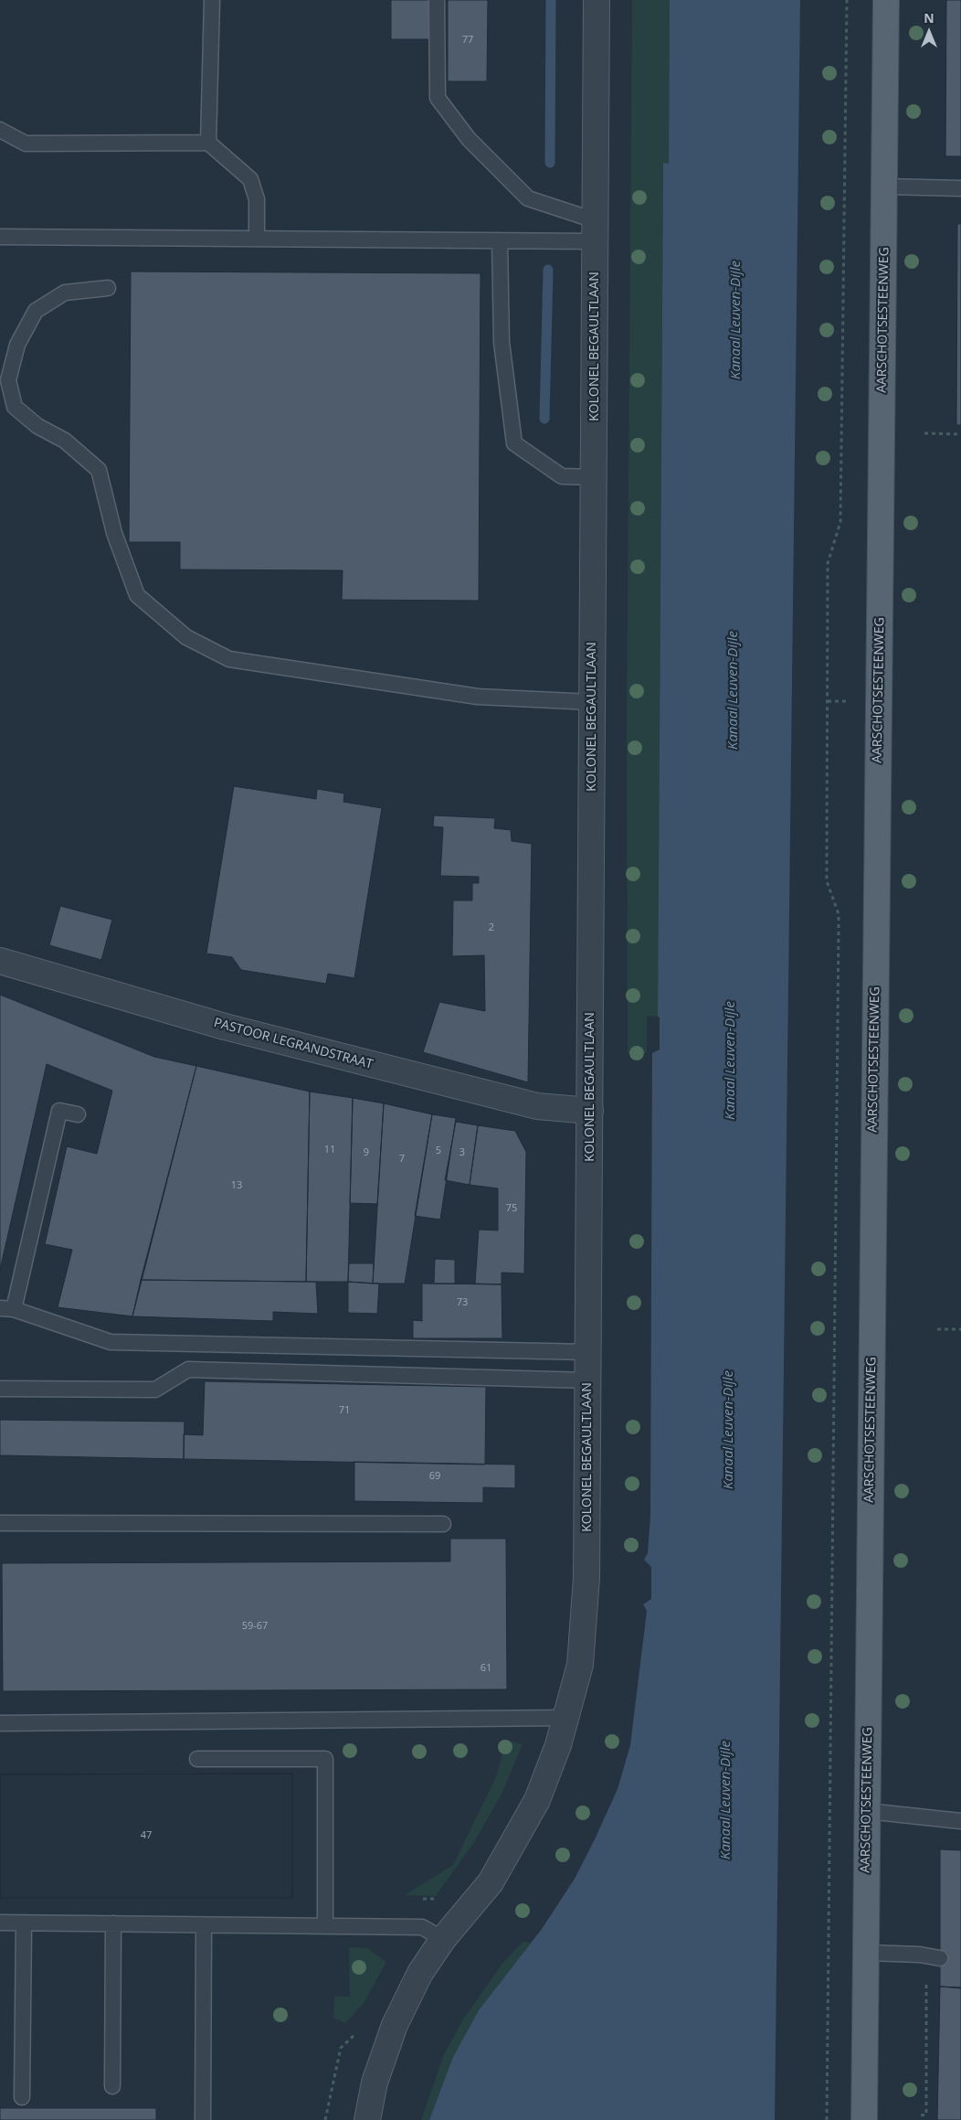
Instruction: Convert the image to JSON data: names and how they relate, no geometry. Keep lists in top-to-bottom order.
{
  "streets": {
    "main road": ["AARSCHOTSESTEENWEG"],
    "street": ["KOLONEL BEGAULTLAAN", "PASTOOR LEGRANDSTRAAT"]
  },
  "crossings": [
    ["KOLONEL BEGAULTLAAN", "PASTOOR LEGRANDSTRAAT"]
  ],
  "water": ["Kanaal Leuven-Dijle"],
  "house_numbers": [
    "77",
    "2",
    "11",
    "5",
    "9",
    "3",
    "7",
    "13",
    "75",
    "73",
    "71",
    "69",
    "59-67",
    "61",
    "47"
  ],
  "north": "top"
}
